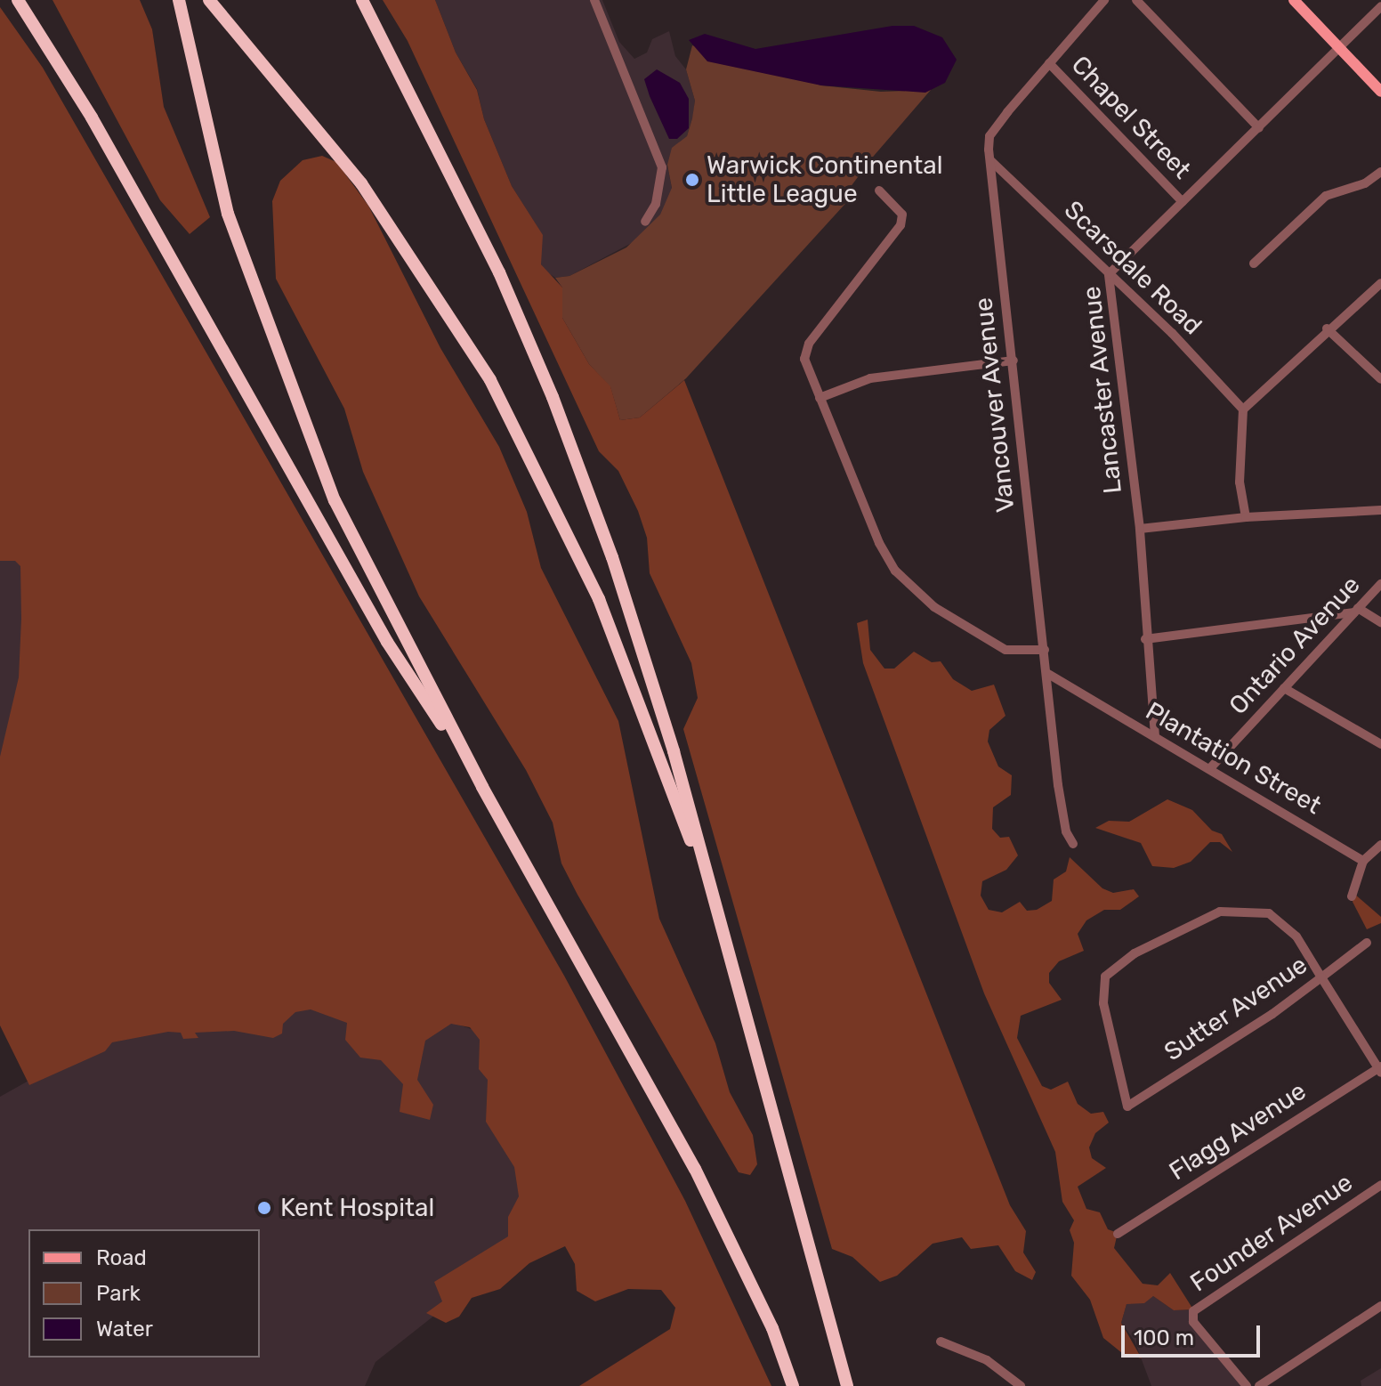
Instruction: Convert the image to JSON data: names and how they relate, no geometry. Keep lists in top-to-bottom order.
{
  "streets": {
    "street": [
      "Chapel Street",
      "Scarsdale Road",
      "Lancaster Avenue",
      "Vancouver Avenue",
      "Ontario Avenue",
      "Plantation Street",
      "Sutter Avenue",
      "Flagg Avenue",
      "Founder Avenue"
    ]
  },
  "crossings": [
    ["Chapel Street", "Lancaster Avenue"],
    ["Chapel Street", "Vancouver Avenue"],
    ["Scarsdale Road", "Lancaster Avenue"],
    ["Scarsdale Road", "Vancouver Avenue"],
    ["Lancaster Avenue", "Plantation Street"],
    ["Vancouver Avenue", "Plantation Street"],
    ["Ontario Avenue", "Plantation Street"]
  ],
  "places": ["Warwick Continental Little League", "Kent Hospital"],
  "legend": ["Road", "Park", "Water"],
  "scale_bar": "100 m"
}
